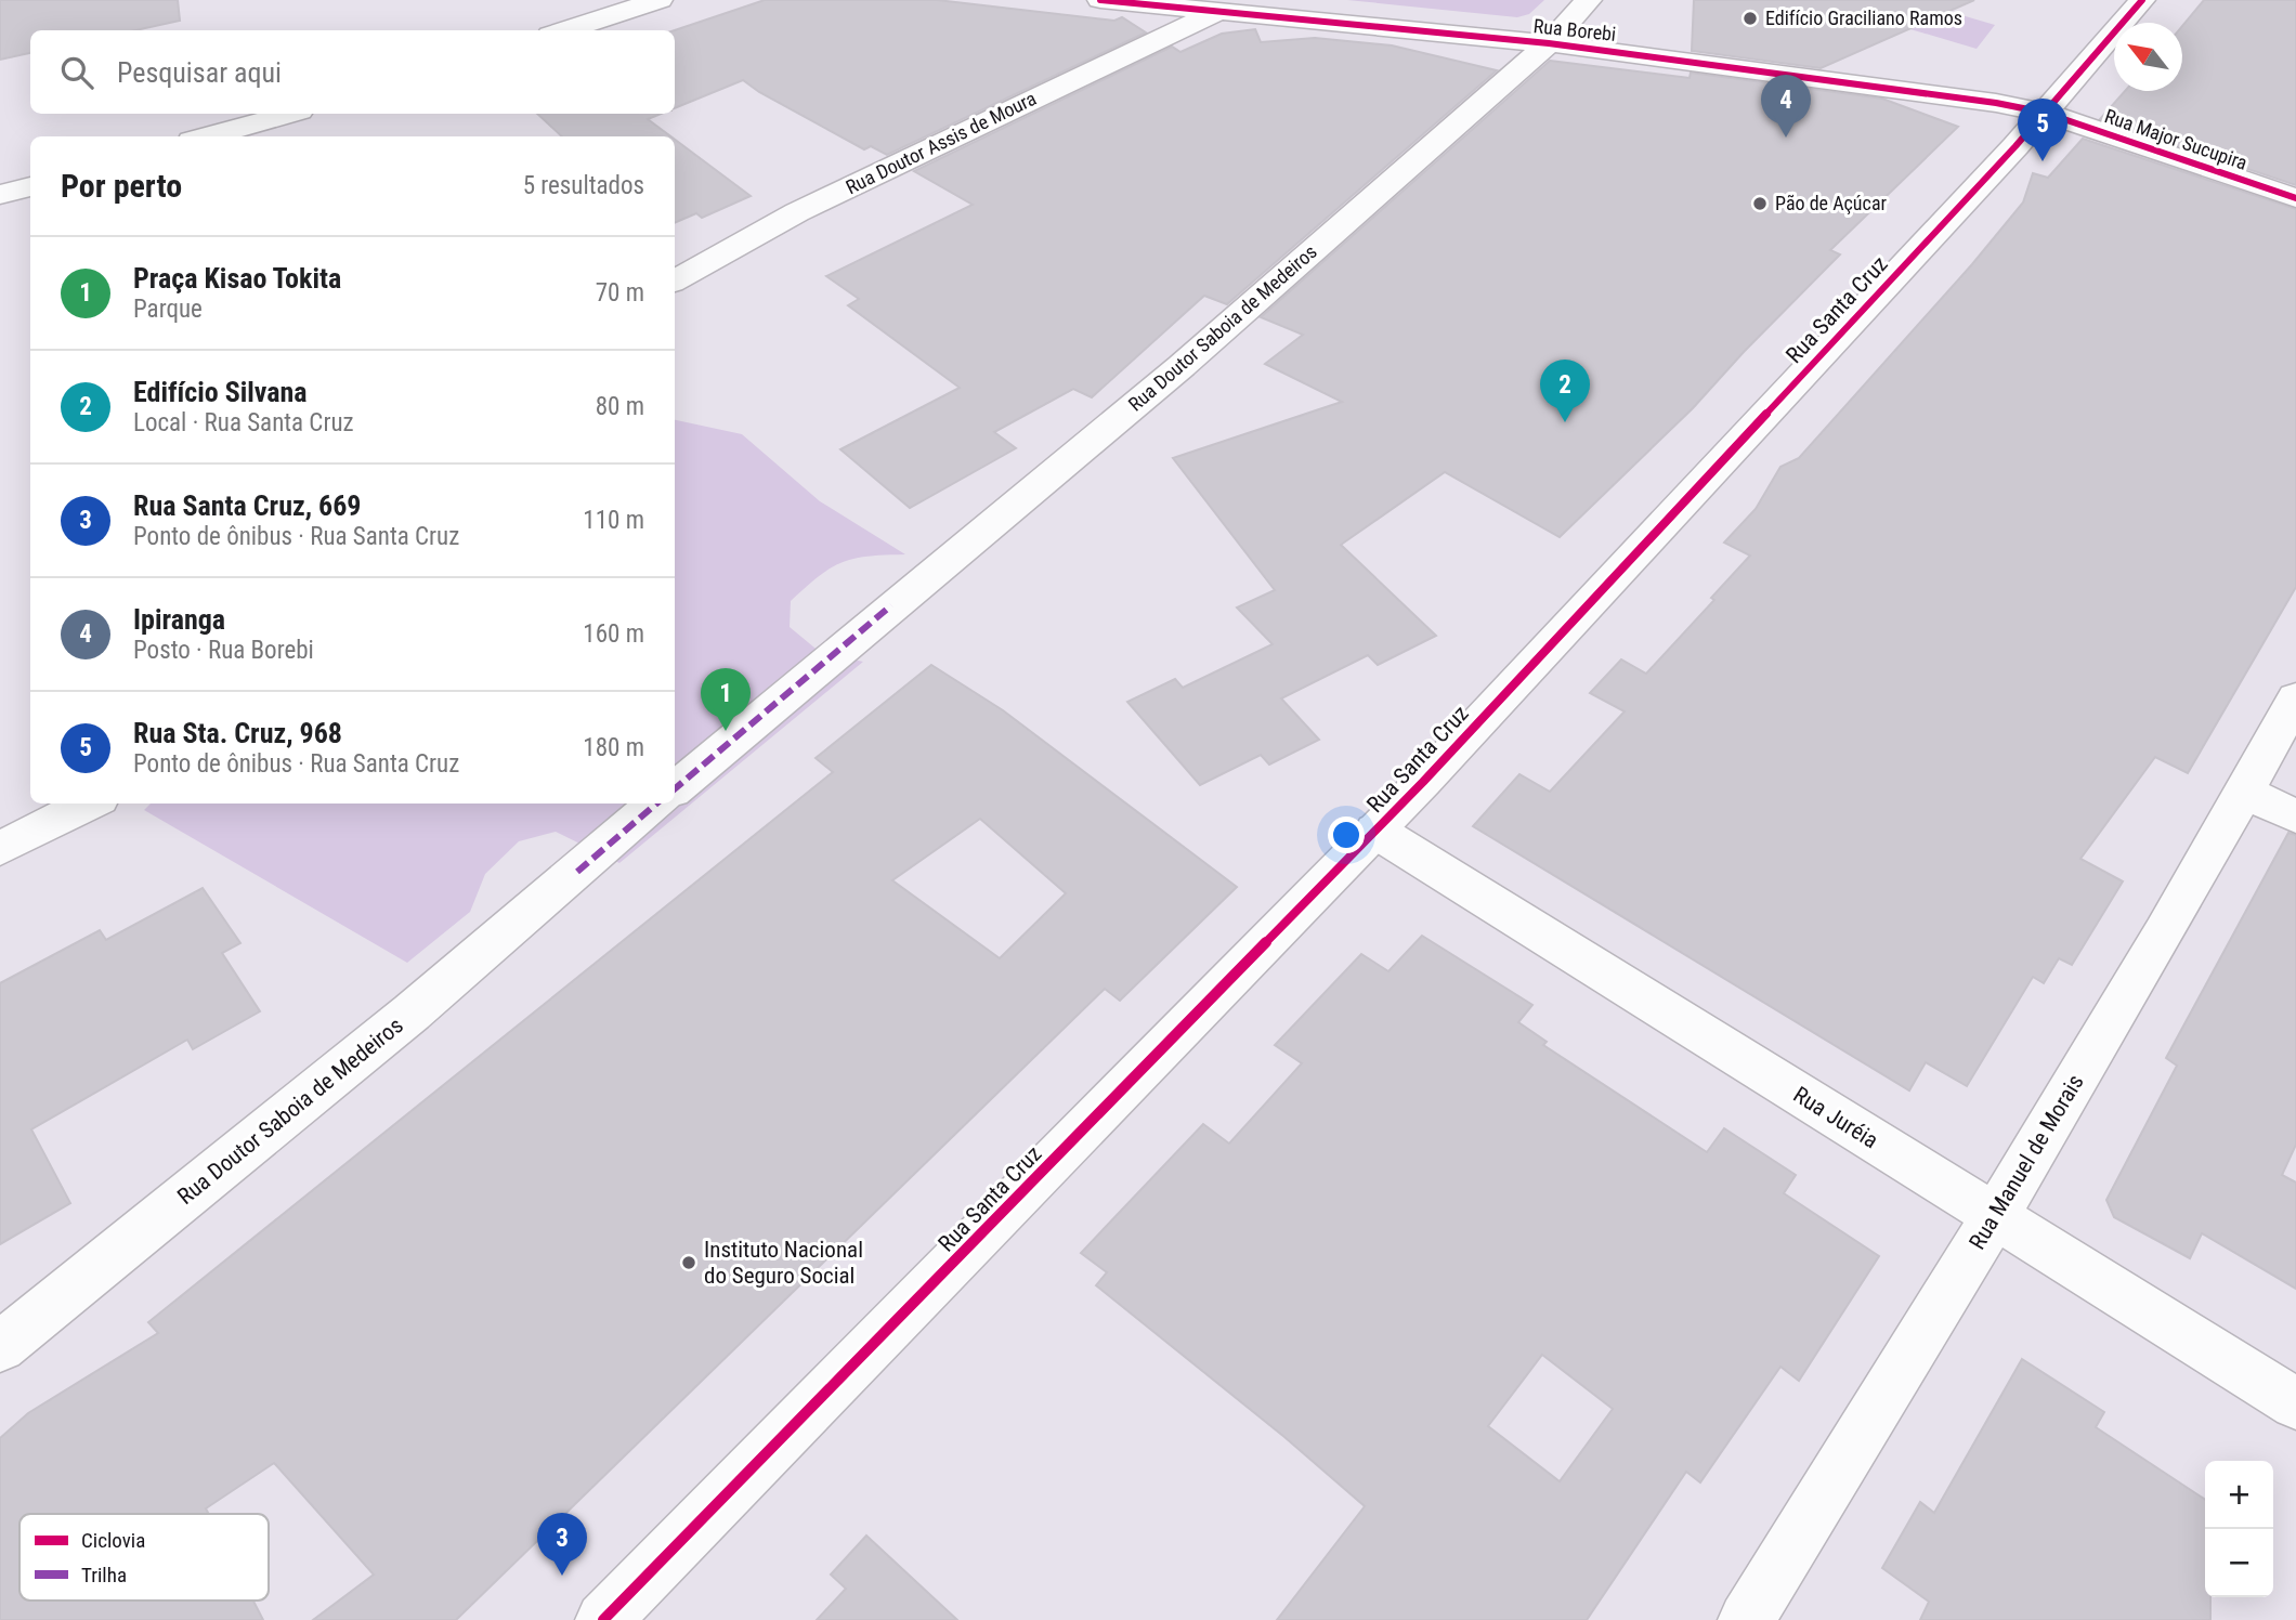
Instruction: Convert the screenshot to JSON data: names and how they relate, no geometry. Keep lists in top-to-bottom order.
{
  "streets": {
    "street": [
      "Rua Borebi",
      "Rua Major Sucupira",
      "Rua Doutor Assis de Moura",
      "Rua Santa Cruz",
      "Rua Doutor Saboia de Medeiros",
      "Rua Juréia",
      "Rua Manuel de Morais"
    ]
  },
  "crossings": [
    ["Rua Borebi", "Rua Major Sucupira"],
    ["Rua Borebi", "Rua Doutor Assis de Moura"],
    ["Rua Borebi", "Rua Santa Cruz"],
    ["Rua Borebi", "Rua Doutor Saboia de Medeiros"],
    ["Rua Major Sucupira", "Rua Santa Cruz"],
    ["Rua Santa Cruz", "Rua Juréia"],
    ["Rua Juréia", "Rua Manuel de Morais"]
  ],
  "places": ["Edifício Graciliano Ramos", "Pão de Açúcar", "Instituto Nacional do Seguro Social"],
  "legend": ["Ciclovia", "Trilha"],
  "north": "top left",
  "page": {
    "search": "Pesquisar aqui",
    "pins": [
      "4",
      "5",
      "2",
      "1",
      "3"
    ],
    "heading": ["Por perto", "5 resultados"],
    "list": [
      {
        "mark": "1",
        "name": "Praça Kisao Tokita",
        "note": "Parque",
        "value": "70 m"
      },
      {
        "mark": "2",
        "name": "Edifício Silvana",
        "note": "Local · Rua Santa Cruz",
        "value": "80 m"
      },
      {
        "mark": "3",
        "name": "Rua Santa Cruz, 669",
        "note": "Ponto de ônibus · Rua Santa Cruz",
        "value": "110 m"
      },
      {
        "mark": "4",
        "name": "Ipiranga",
        "note": "Posto · Rua Borebi",
        "value": "160 m"
      },
      {
        "mark": "5",
        "name": "Rua Sta. Cruz, 968",
        "note": "Ponto de ônibus · Rua Santa Cruz",
        "value": "180 m"
      }
    ],
    "map_buttons": ["+", "−"]
  }
}
